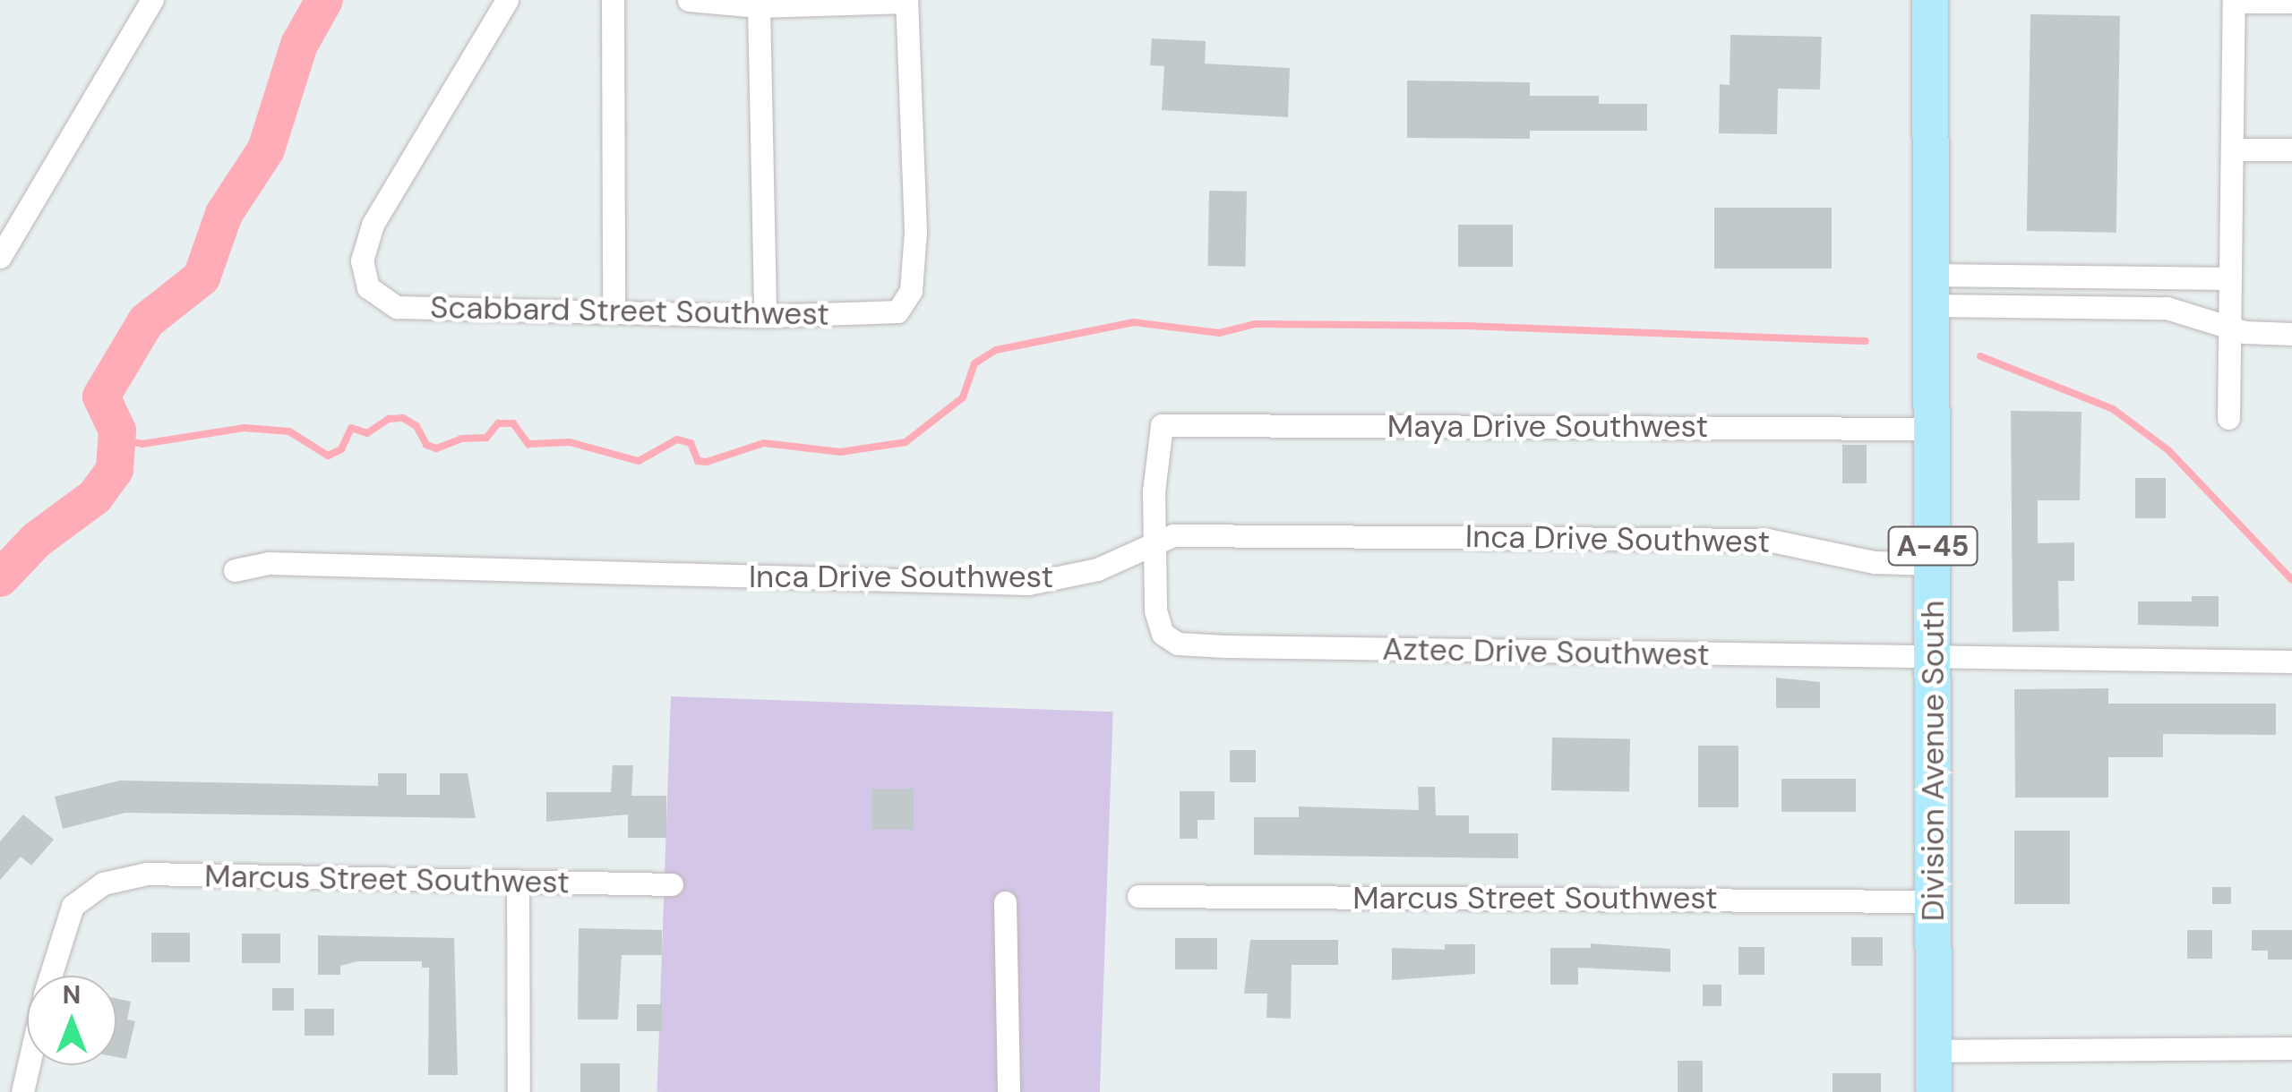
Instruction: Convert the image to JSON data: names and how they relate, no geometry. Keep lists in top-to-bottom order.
{
  "streets": {
    "main road": ["A-45", "Division Avenue South"],
    "street": [
      "Scabbard Street Southwest",
      "Maya Drive Southwest",
      "Inca Drive Southwest",
      "Aztec Drive Southwest",
      "Marcus Street Southwest"
    ]
  },
  "crossings": [
    ["Maya Drive Southwest", "Inca Drive Southwest"],
    ["Maya Drive Southwest", "Aztec Drive Southwest"],
    ["Maya Drive Southwest", "Division Avenue South"],
    ["Inca Drive Southwest", "Aztec Drive Southwest"],
    ["Inca Drive Southwest", "Division Avenue South"],
    ["Aztec Drive Southwest", "Division Avenue South"],
    ["Division Avenue South", "Marcus Street Southwest"]
  ],
  "north": "top"
}
